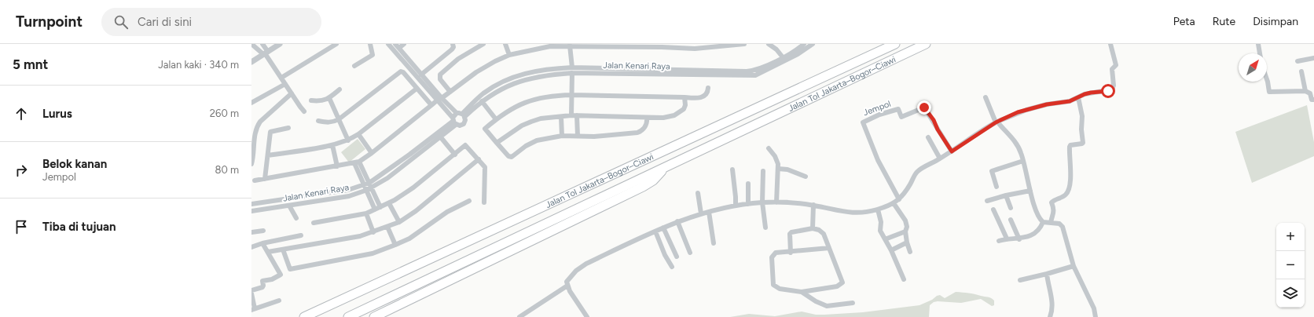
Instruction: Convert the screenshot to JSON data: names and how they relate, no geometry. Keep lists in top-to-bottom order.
{
  "streets": {
    "highway": ["Jalan Tol Jakarta–Bogor–Ciawi"],
    "street": ["Jalan Kenari Raya", "Jempol"]
  },
  "north": "top right",
  "page": {
    "header": "Turnpoint",
    "search": "Cari di sini",
    "nav": ["Peta", "Rute", "Disimpan"],
    "heading": ["5 mnt", "Jalan kaki · 340 m"],
    "list": [
      ["Lurus", "260 m"],
      ["Belok kanan", "Jempol", "80 m"],
      "Tiba di tujuan"
    ],
    "map_buttons": ["+", "−"]
  }
}
